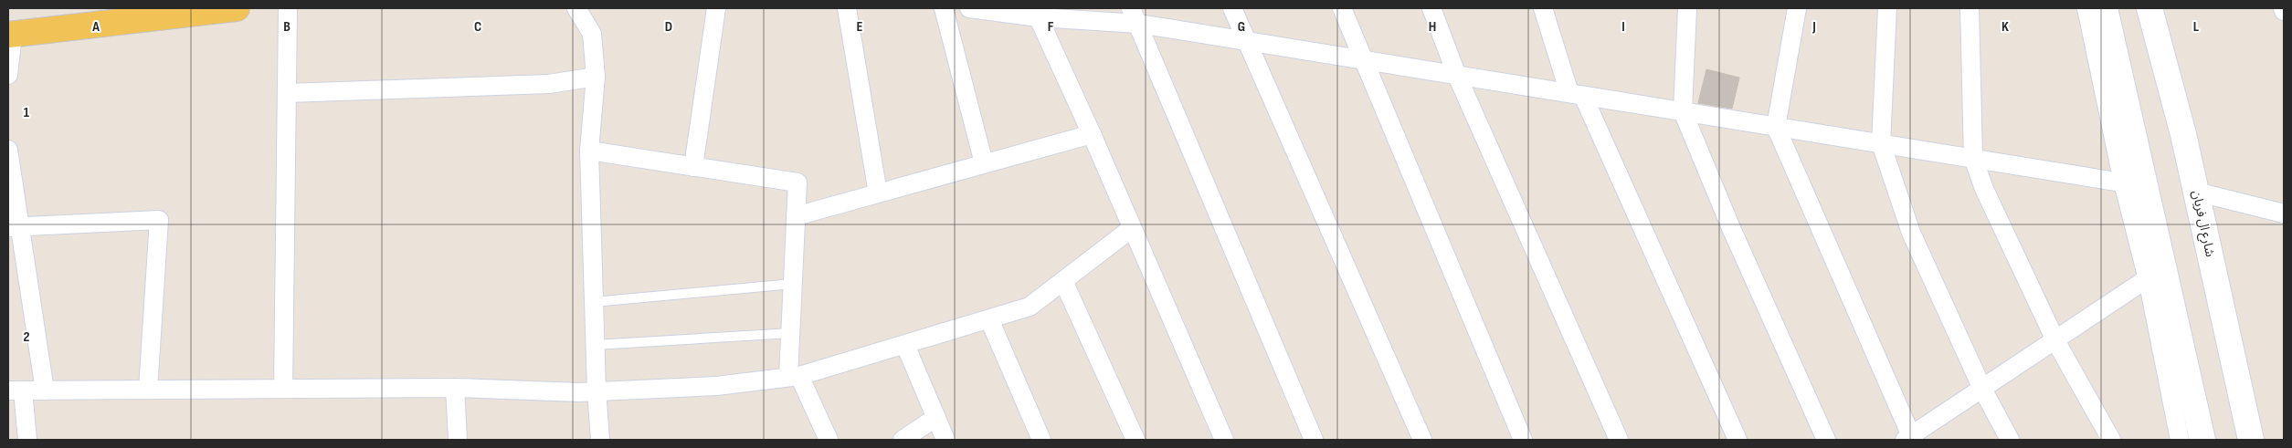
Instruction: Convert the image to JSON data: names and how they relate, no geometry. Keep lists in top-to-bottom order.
{
  "streets": {
    "main road": ["شارع ال فريان"]
  },
  "grid": {
    "columns": [
      "A",
      "B",
      "C",
      "D",
      "E",
      "F",
      "G",
      "H",
      "I",
      "J",
      "K",
      "L"
    ],
    "rows": ["1", "2"]
  }
}
